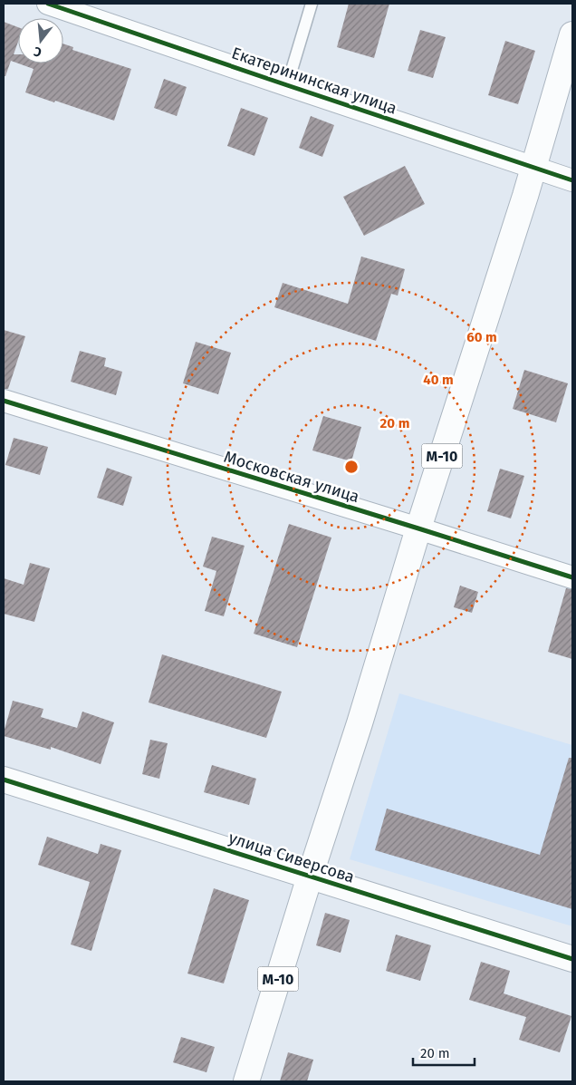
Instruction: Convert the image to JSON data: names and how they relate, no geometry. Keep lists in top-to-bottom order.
{
  "streets": {
    "main road": ["М-10", "улица Сиверсова"],
    "street": ["Екатерининская улица", "Московская улица"]
  },
  "crossings": [
    ["Екатерининская улица", "М-10"],
    ["М-10", "Московская улица"],
    ["М-10", "улица Сиверсова"]
  ],
  "scale_bar": "20 m",
  "north": "bottom",
  "rings": ["60 m", "40 m", "20 m"]
}
